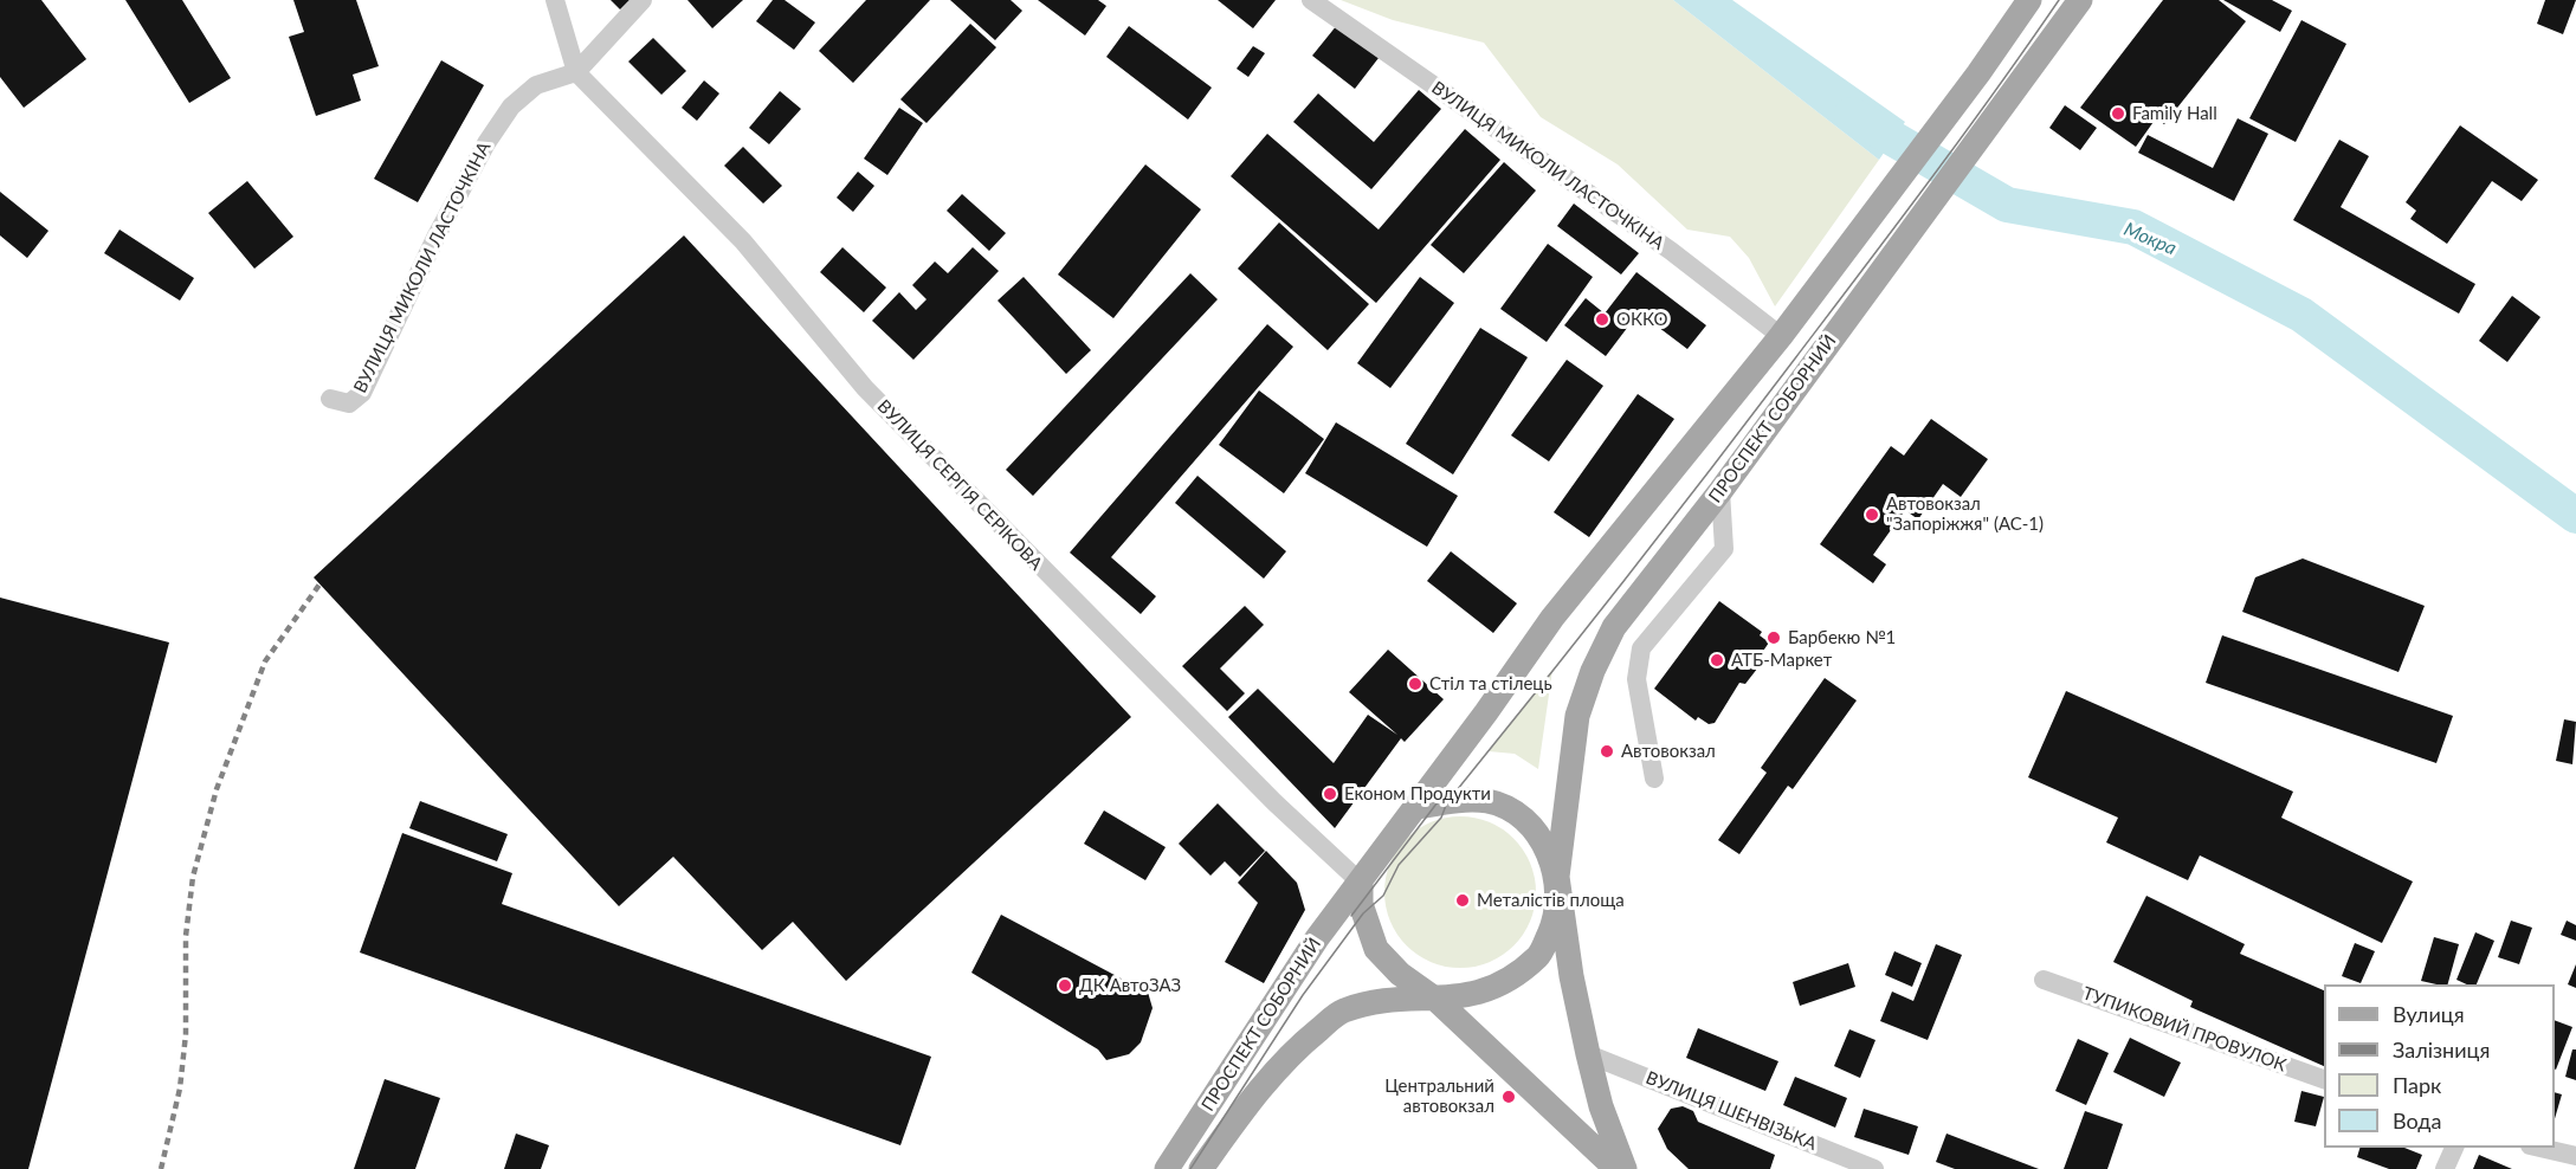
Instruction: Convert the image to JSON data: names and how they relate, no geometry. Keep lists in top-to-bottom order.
{
  "streets": {
    "main road": ["ПРОСПЕКТ СОБОРНИЙ"],
    "street": [
      "ВУЛИЦЯ МИКОЛИ ЛАСТОЧКІНА",
      "ВУЛИЦЯ СЕРГІЯ СЕРІКОВА",
      "ТУПИКОВИЙ ПРОВУЛОК",
      "ВУЛИЦЯ ШЕНВІЗЬКА"
    ]
  },
  "crossings": [
    ["ВУЛИЦЯ МИКОЛИ ЛАСТОЧКІНА", "ВУЛИЦЯ СЕРГІЯ СЕРІКОВА"],
    ["ПРОСПЕКТ СОБОРНИЙ", "ВУЛИЦЯ СЕРГІЯ СЕРІКОВА"]
  ],
  "water": ["Мокра"],
  "places": [
    "Family Hall",
    "ОККО",
    "Автовокзал \"Запоріжжя\" (АС-1)",
    "Барбекю №1",
    "АТБ-Маркет",
    "Стіл та стілець",
    "Автовокзал",
    "Економ Продукти",
    "Металістів площа",
    "ДК АвтоЗАЗ",
    "Центральний автовокзал"
  ],
  "legend": [
    "Вулиця",
    "Залізниця",
    "Парк",
    "Вода"
  ]
}
